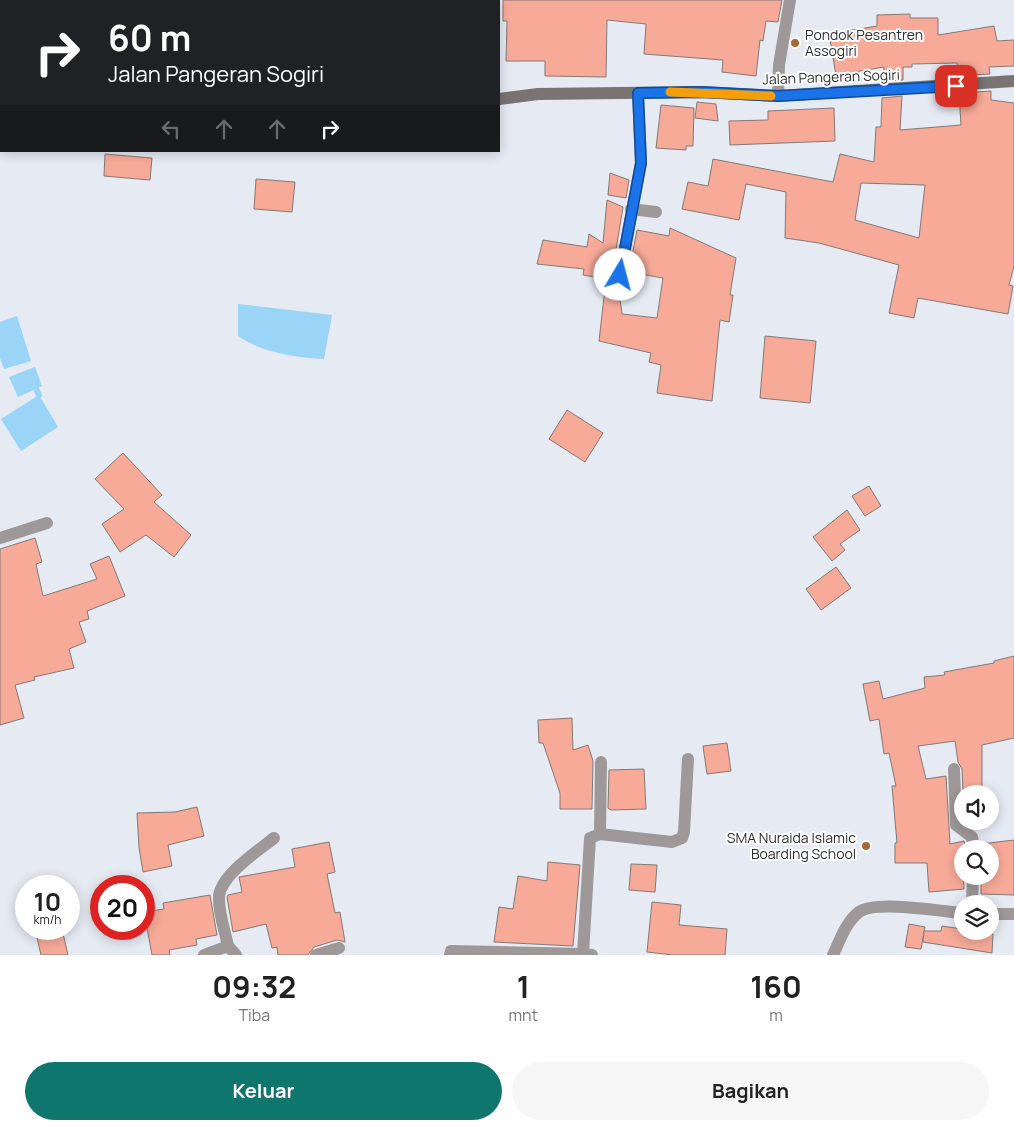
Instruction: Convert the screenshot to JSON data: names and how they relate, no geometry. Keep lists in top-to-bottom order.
{
  "streets": {
    "street": ["Jalan Pangeran Sogiri"]
  },
  "places": ["Pondok Pesantren Assogiri", "SMA Nuraida Islamic Boarding School"],
  "page": {
    "turn": ["60 m", "Jalan Pangeran Sogiri"],
    "speed": "10 km/h",
    "limit": "20",
    "eta": [
      "09:32",
      "Tiba",
      "1",
      "mnt",
      "160",
      "m"
    ],
    "buttons": ["Keluar", "Bagikan"]
  }
}
